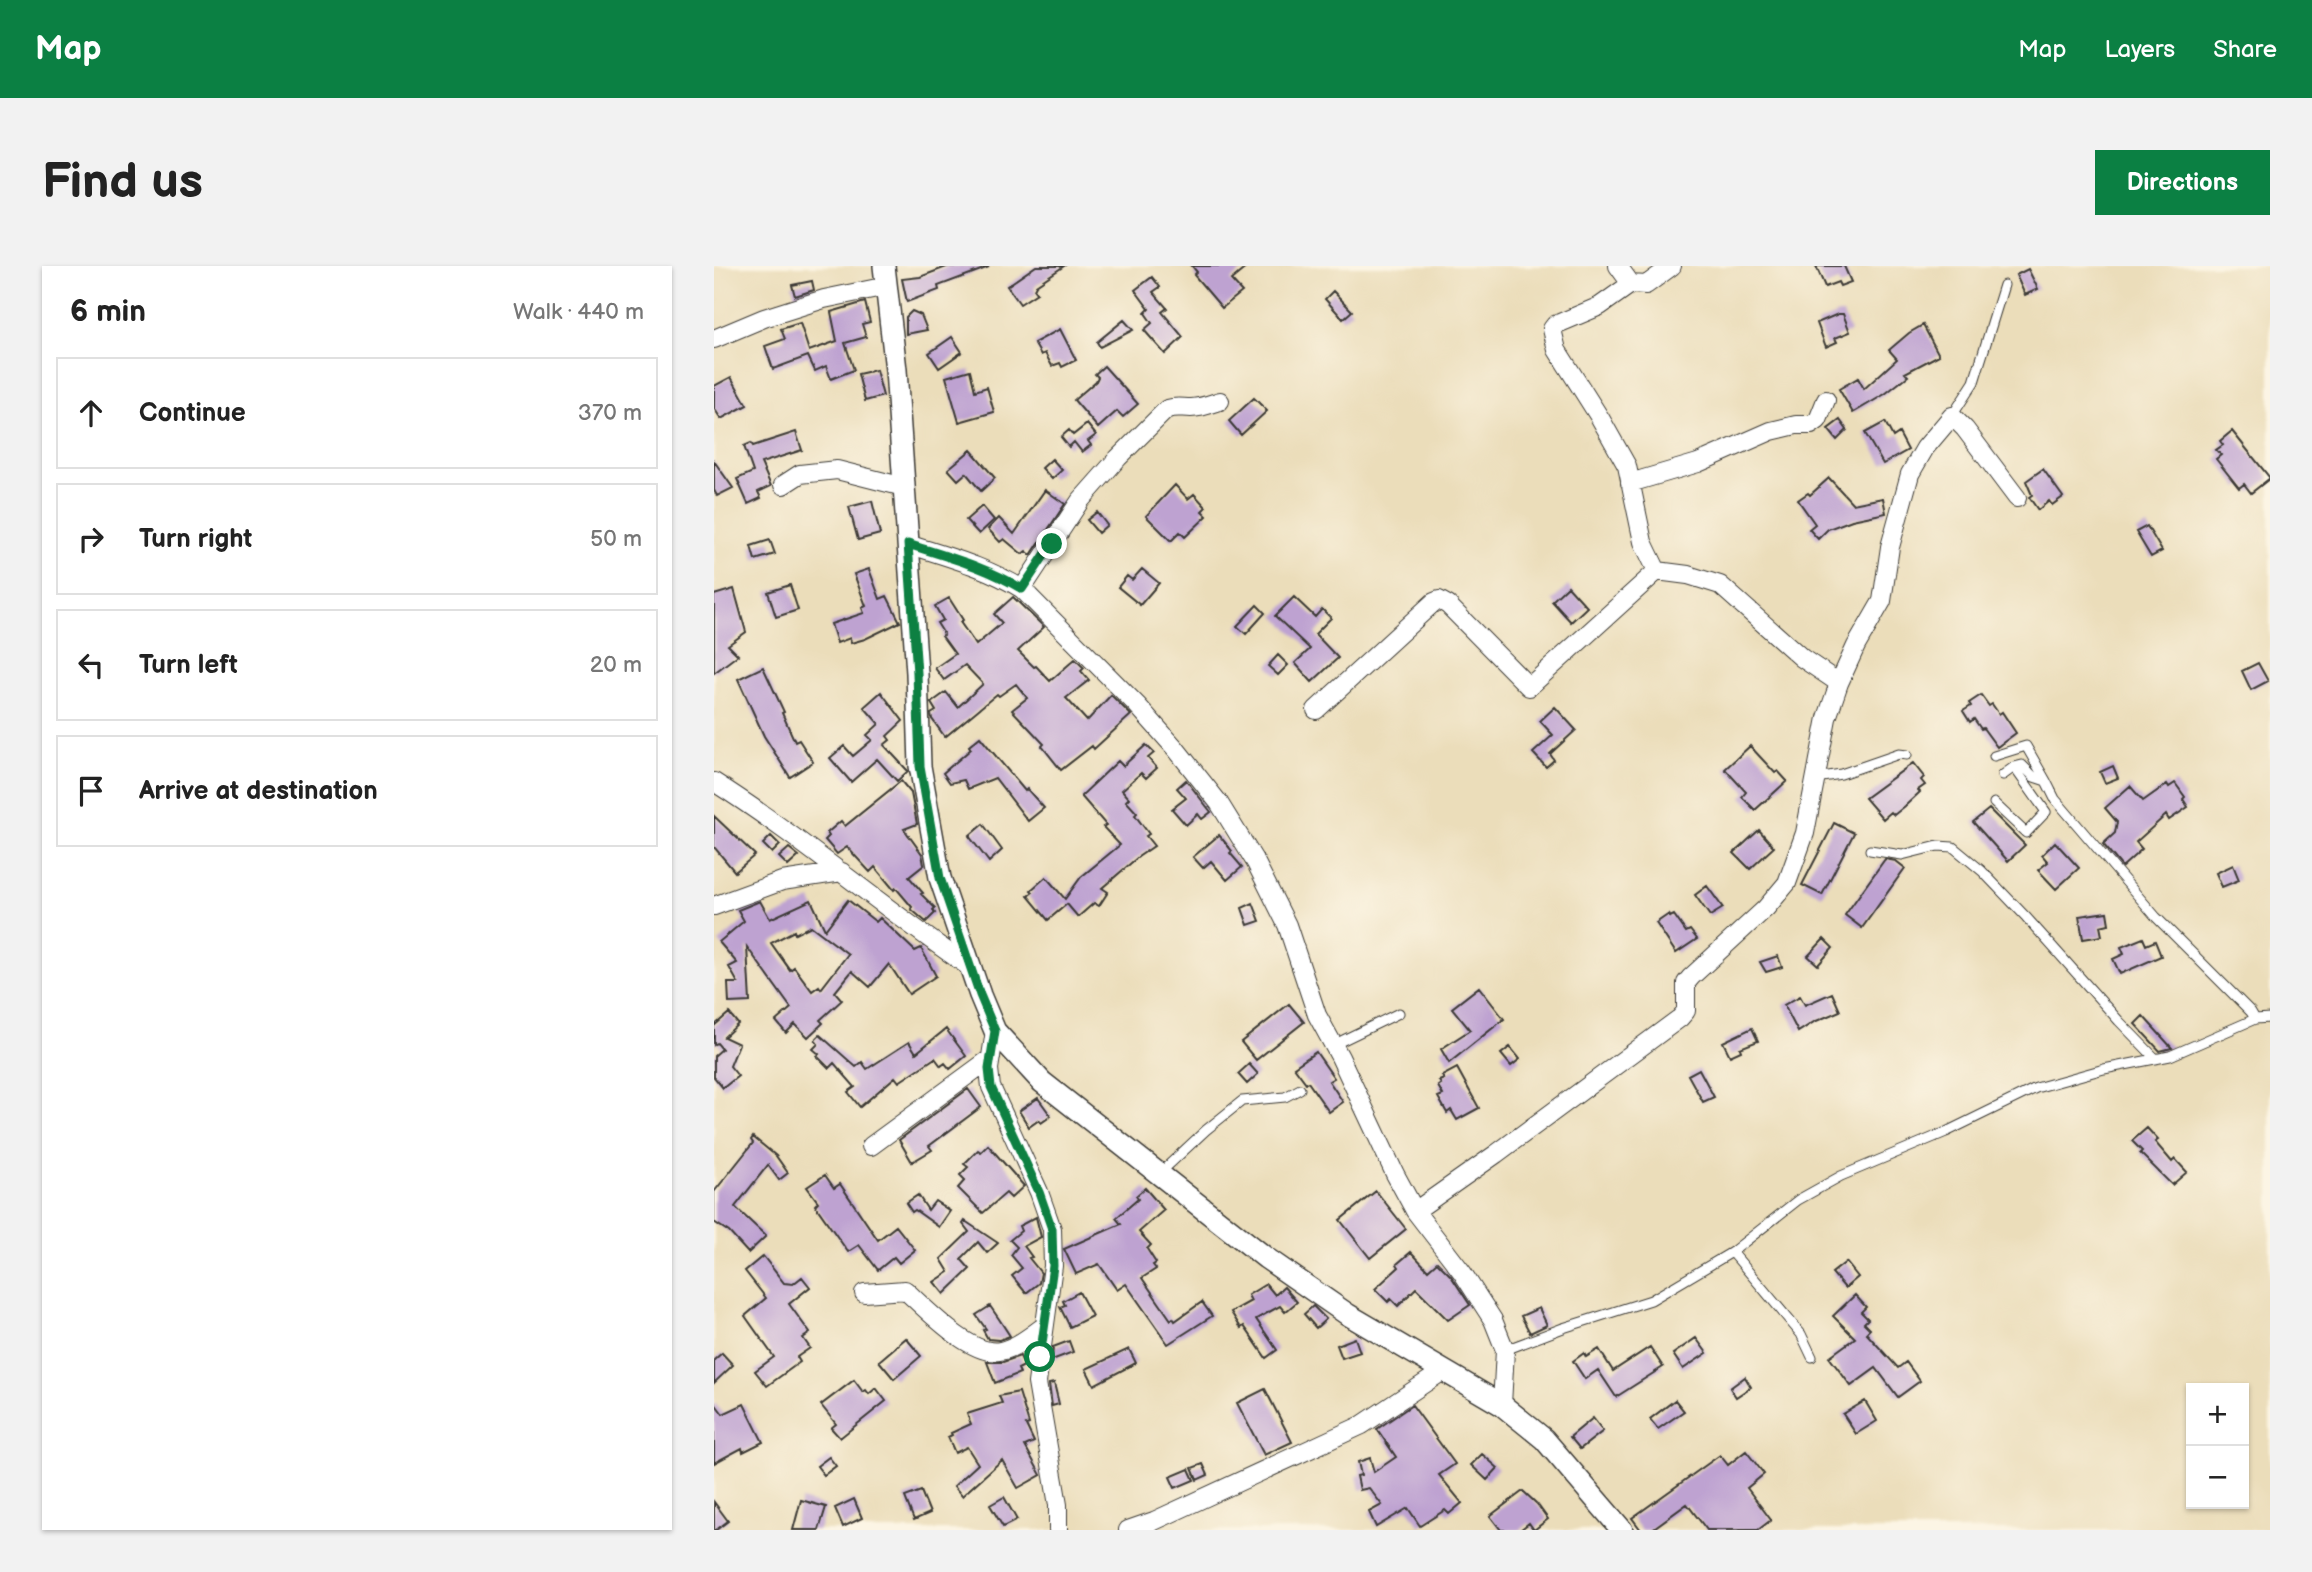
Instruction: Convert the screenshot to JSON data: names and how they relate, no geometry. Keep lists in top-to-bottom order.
{
  "page": {
    "header": "Map",
    "nav": ["Map", "Layers", "Share"],
    "buttons": "Directions",
    "title": "Find us",
    "heading": ["6 min", "Walk · 440 m"],
    "list": [
      ["Continue", "370 m"],
      ["Turn right", "50 m"],
      ["Turn left", "20 m"],
      "Arrive at destination"
    ],
    "map_buttons": ["+", "−"]
  }
}
